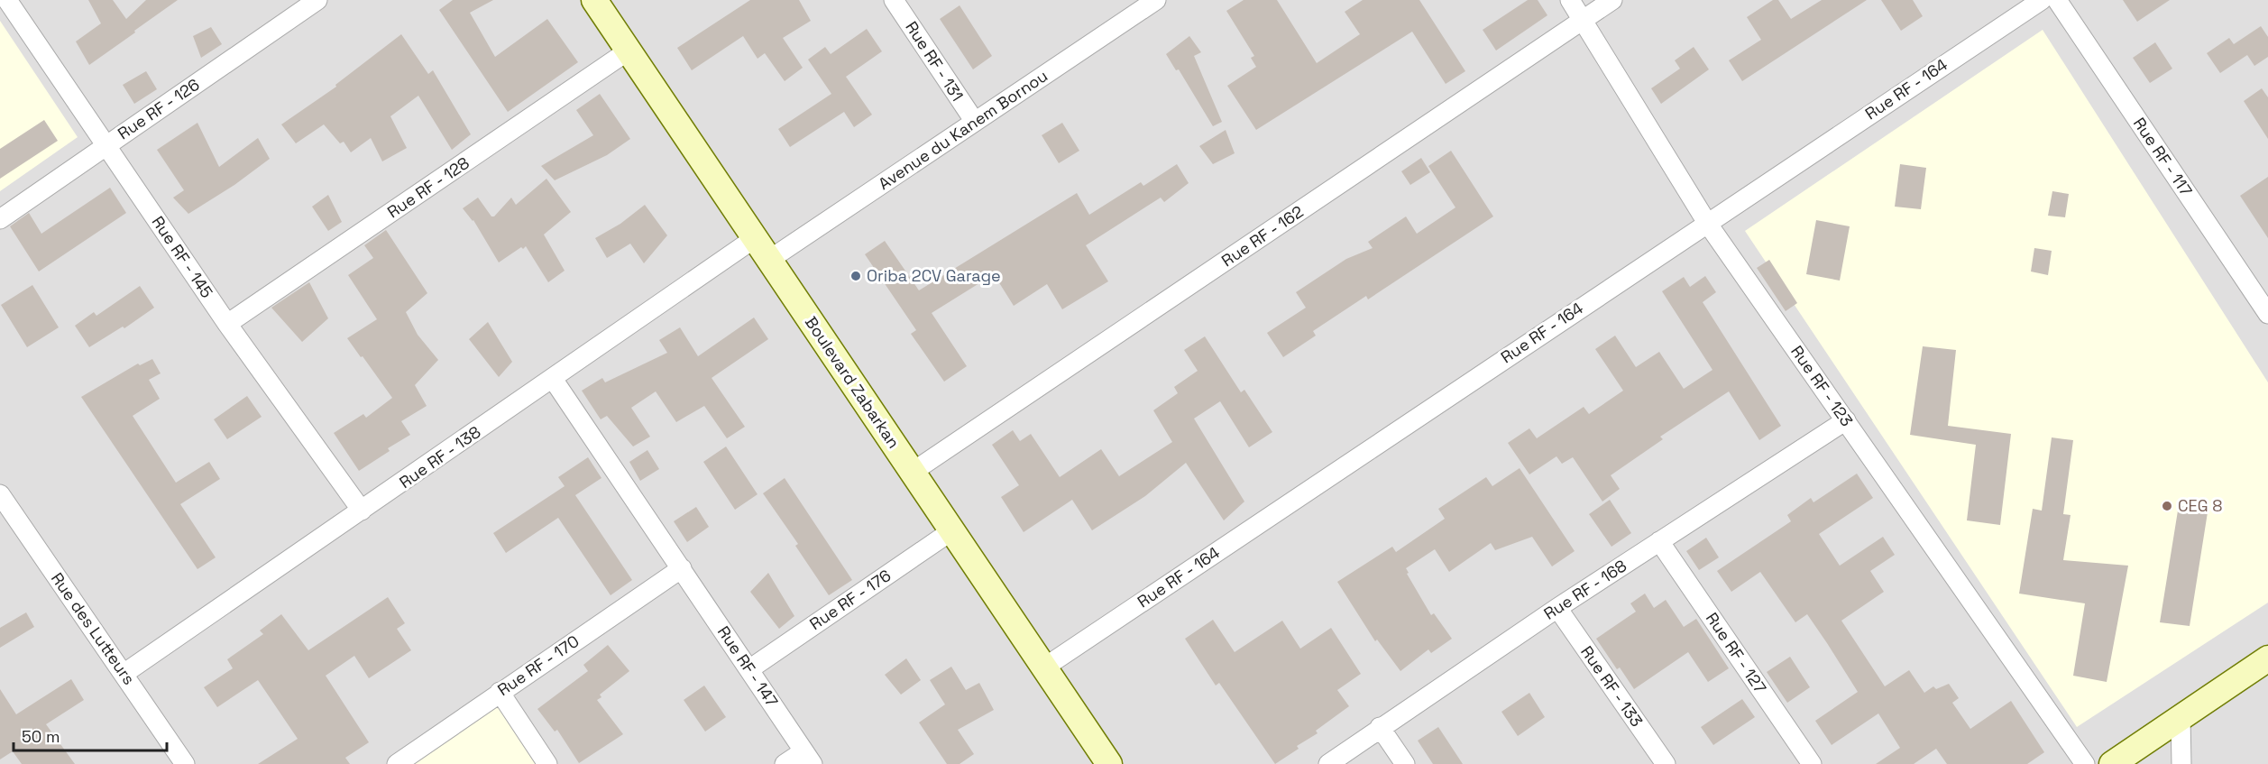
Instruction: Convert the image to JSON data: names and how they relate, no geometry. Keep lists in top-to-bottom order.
{
  "streets": {
    "street": [
      "Rue RF - 131",
      "Rue RF - 164",
      "Rue RF - 126",
      "Avenue du Kanem Bornou",
      "Rue RF - 117",
      "Rue RF - 128",
      "Rue RF - 162",
      "Rue RF - 145",
      "Boulevard Zabarkan",
      "Rue RF - 123",
      "Rue RF - 138",
      "Rue RF - 168",
      "Rue RF - 176",
      "Rue des Lutteurs",
      "Rue RF - 127",
      "Rue RF - 170",
      "Rue RF - 147",
      "Rue RF - 133"
    ]
  },
  "crossings": [
    ["Rue RF - 131", "Avenue du Kanem Bornou"],
    ["Rue RF - 164", "Boulevard Zabarkan"],
    ["Rue RF - 164", "Rue RF - 123"],
    ["Rue RF - 126", "Rue RF - 145"],
    ["Avenue du Kanem Bornou", "Boulevard Zabarkan"],
    ["Rue RF - 128", "Rue RF - 145"],
    ["Rue RF - 128", "Boulevard Zabarkan"],
    ["Rue RF - 162", "Boulevard Zabarkan"],
    ["Rue RF - 162", "Rue RF - 123"],
    ["Rue RF - 145", "Rue RF - 138"],
    ["Boulevard Zabarkan", "Rue RF - 138"],
    ["Boulevard Zabarkan", "Rue RF - 176"],
    ["Rue RF - 123", "Rue RF - 168"],
    ["Rue RF - 138", "Rue des Lutteurs"],
    ["Rue RF - 138", "Rue RF - 147"],
    ["Rue RF - 168", "Rue RF - 127"],
    ["Rue RF - 168", "Rue RF - 133"],
    ["Rue RF - 176", "Rue RF - 147"],
    ["Rue RF - 170", "Rue RF - 147"]
  ],
  "places": ["Oriba 2CV Garage", "CEG 8"],
  "scale_bar": "50 m"
}
